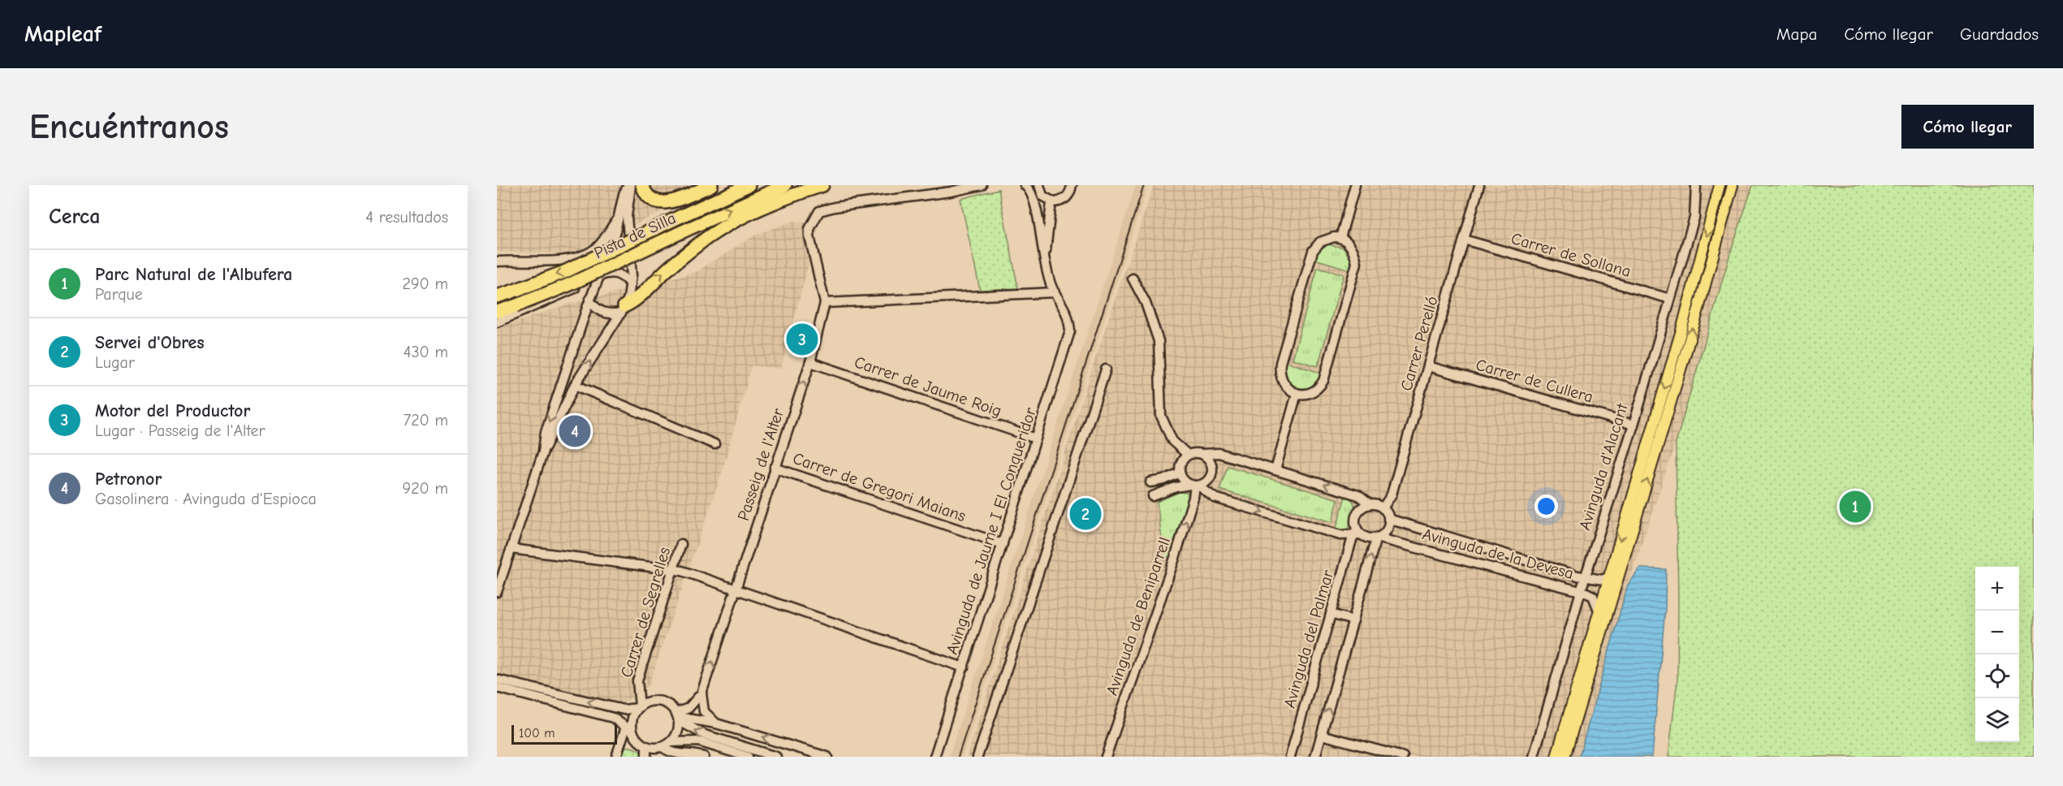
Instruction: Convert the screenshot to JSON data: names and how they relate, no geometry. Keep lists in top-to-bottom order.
{
  "streets": {
    "highway": ["Pista de Silla"],
    "street": [
      "Carrer de Sollana",
      "Carrer Perelló",
      "Carrer de Cullera",
      "Carrer de Jaume Roig",
      "Passeig de l'Alter",
      "Avinguda d'Alacant",
      "Carrer de Gregori Maians",
      "Avinguda de Jaume I El Conqueridor",
      "Avinguda de la Devesa",
      "Carrer de Segrelles",
      "Avinguda de Beniparrell",
      "Avinguda del Palmar"
    ]
  },
  "crossings": [
    ["Carrer de Sollana", "Carrer Perelló"],
    ["Carrer de Sollana", "Avinguda d'Alacant"],
    ["Carrer Perelló", "Carrer de Cullera"],
    ["Carrer Perelló", "Avinguda de la Devesa"],
    ["Carrer Perelló", "Avinguda del Palmar"],
    ["Carrer de Cullera", "Avinguda d'Alacant"],
    ["Carrer de Jaume Roig", "Passeig de l'Alter"],
    ["Carrer de Jaume Roig", "Avinguda de Jaume I El Conqueridor"],
    ["Passeig de l'Alter", "Carrer de Gregori Maians"],
    ["Passeig de l'Alter", "Carrer de Segrelles"],
    ["Avinguda d'Alacant", "Avinguda de la Devesa"],
    ["Carrer de Gregori Maians", "Avinguda de Jaume I El Conqueridor"],
    ["Avinguda de la Devesa", "Avinguda del Palmar"]
  ],
  "one_way": ["Avinguda de Beniparrell"],
  "scale_bar": "100 m",
  "page": {
    "header": "Mapleaf",
    "nav": ["Mapa", "Cómo llegar", "Guardados"],
    "buttons": "Cómo llegar",
    "title": "Encuéntranos",
    "heading": ["Cerca", "4 resultados"],
    "list": [
      {
        "mark": "1",
        "name": "Parc Natural de l'Albufera",
        "note": "Parque",
        "value": "290 m"
      },
      {
        "mark": "2",
        "name": "Servei d'Obres",
        "note": "Lugar",
        "value": "430 m"
      },
      {
        "mark": "3",
        "name": "Motor del Productor",
        "note": "Lugar · Passeig de l'Alter",
        "value": "720 m"
      },
      {
        "mark": "4",
        "name": "Petronor",
        "note": "Gasolinera · Avinguda d'Espioca",
        "value": "920 m"
      }
    ],
    "pins": [
      "3",
      "4",
      "1",
      "2"
    ],
    "map_buttons": ["+", "−"],
    "scale": "100 m"
  }
}
